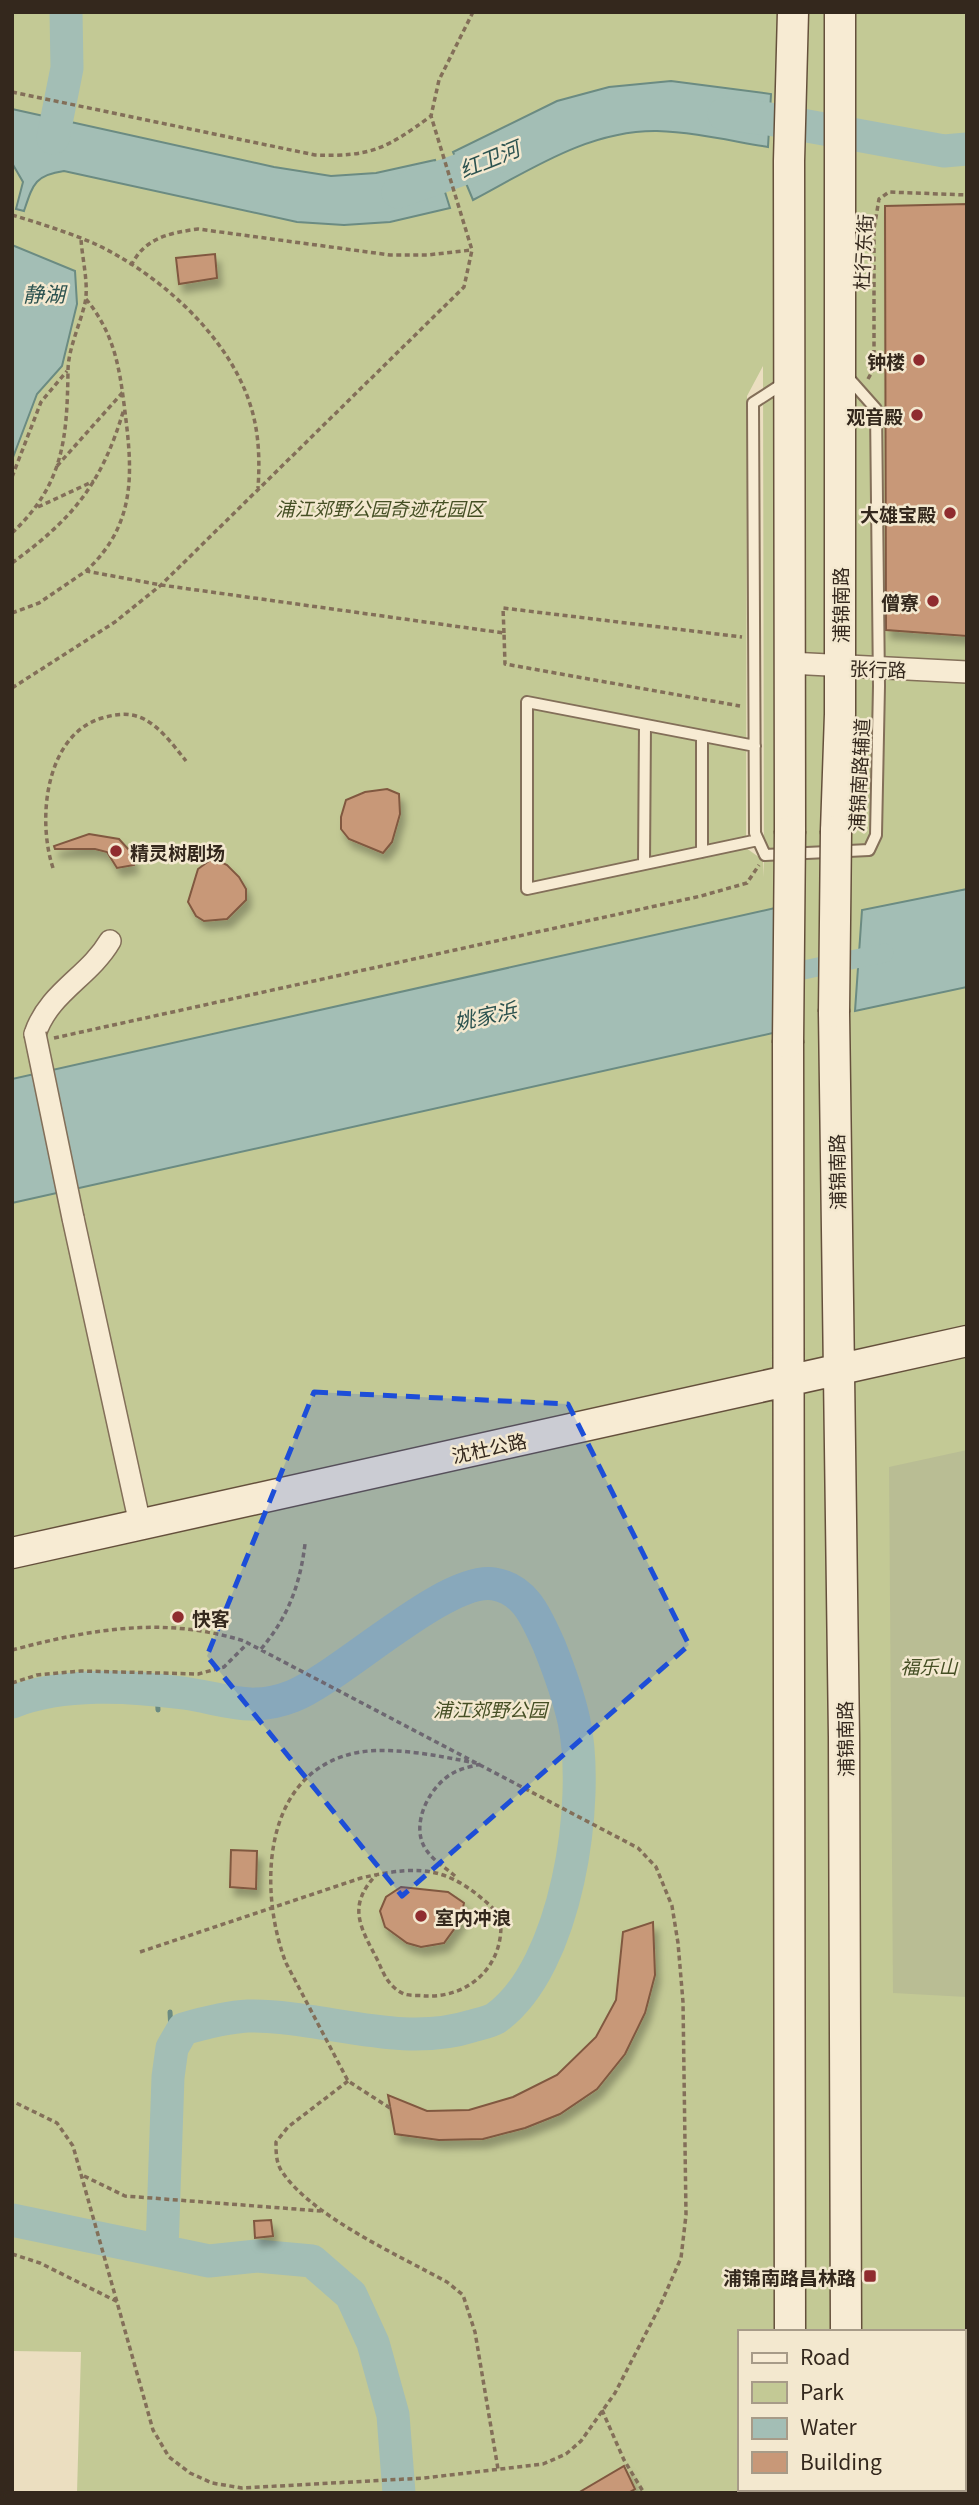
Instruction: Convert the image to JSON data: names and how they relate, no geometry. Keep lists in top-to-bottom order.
{
  "streets": {
    "main road": ["浦锦南路", "沈杜公路"],
    "street": ["张行路"],
    "lane": ["浦锦南路辅道"],
    "path": ["杜行东街"]
  },
  "crossings": [
    ["杜行东街", "浦锦南路辅道"],
    ["浦锦南路", "张行路"],
    ["浦锦南路", "浦锦南路辅道"],
    ["浦锦南路", "沈杜公路"],
    ["张行路", "浦锦南路辅道"]
  ],
  "water": ["红卫河", "静湖", "姚家浜"],
  "parks": ["浦江郊野公园奇迹花园区", "福乐山", "浦江郊野公园"],
  "places": {
    "other": [
      "钟楼",
      "观音殿",
      "大雄宝殿",
      "僧寮",
      "精灵树剧场",
      "快客",
      "室内冲浪"
    ],
    "transit": ["浦锦南路昌林路"]
  },
  "legend": [
    "Road",
    "Park",
    "Water",
    "Building"
  ]
}
